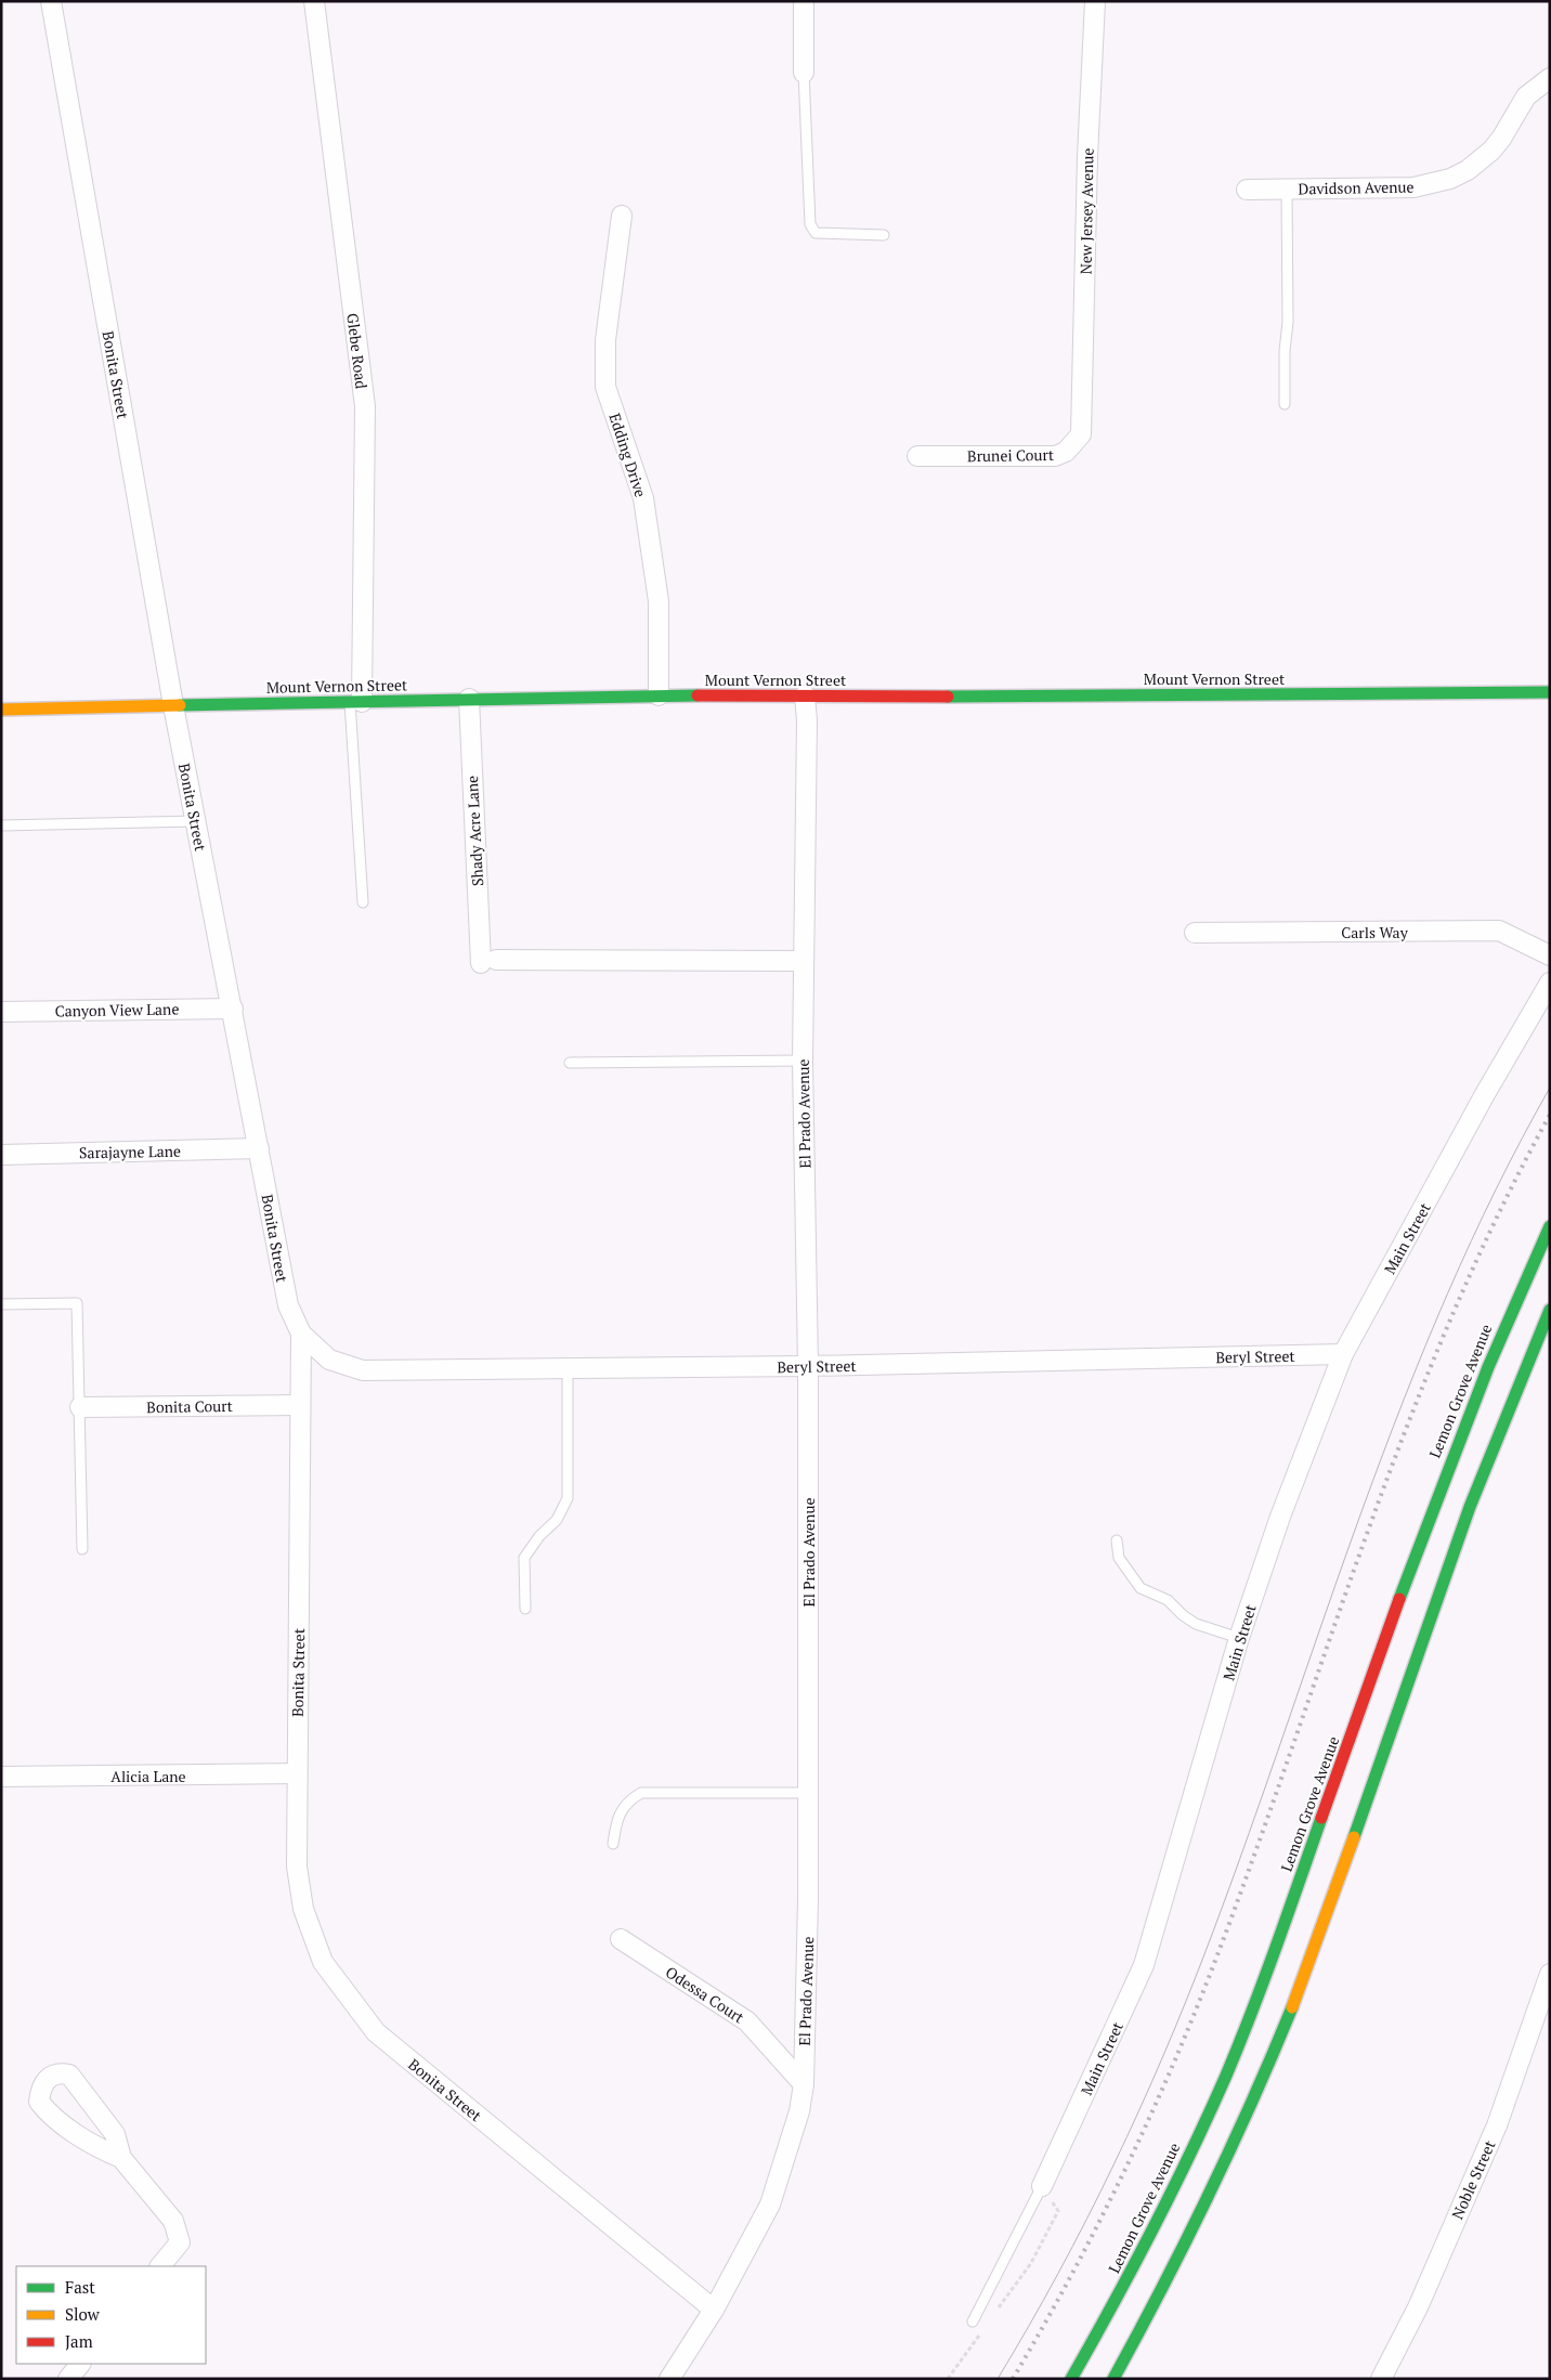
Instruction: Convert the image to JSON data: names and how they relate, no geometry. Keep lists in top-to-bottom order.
{
  "streets": {
    "main road": ["Mount Vernon Street", "Lemon Grove Avenue"],
    "street": [
      "Davidson Avenue",
      "New Jersey Avenue",
      "Glebe Road",
      "Bonita Street",
      "Edding Drive",
      "Brunei Court",
      "Shady Acre Lane",
      "Carls Way",
      "Canyon View Lane",
      "El Prado Avenue",
      "Sarajayne Lane",
      "Main Street",
      "Beryl Street",
      "Bonita Court",
      "Alicia Lane",
      "Odessa Court",
      "Noble Street"
    ]
  },
  "crossings": [
    ["New Jersey Avenue", "Brunei Court"],
    ["Glebe Road", "Mount Vernon Street"],
    ["Bonita Street", "Mount Vernon Street"],
    ["Bonita Street", "Canyon View Lane"],
    ["Bonita Street", "El Prado Avenue"],
    ["Bonita Street", "Sarajayne Lane"],
    ["Bonita Street", "Beryl Street"],
    ["Bonita Street", "Bonita Court"],
    ["Bonita Street", "Alicia Lane"],
    ["Edding Drive", "Mount Vernon Street"],
    ["Mount Vernon Street", "Shady Acre Lane"],
    ["Mount Vernon Street", "El Prado Avenue"],
    ["Shady Acre Lane", "El Prado Avenue"],
    ["El Prado Avenue", "Beryl Street"],
    ["El Prado Avenue", "Odessa Court"],
    ["Main Street", "Beryl Street"]
  ],
  "legend": ["Fast", "Slow", "Jam"]
}
